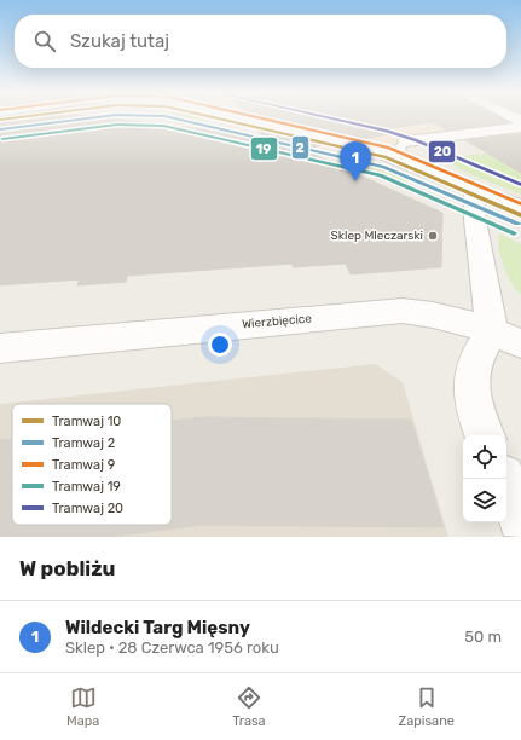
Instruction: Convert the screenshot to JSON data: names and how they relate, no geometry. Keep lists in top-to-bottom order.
{
  "streets": {
    "street": ["Wierzbięcice"]
  },
  "places": ["Sklep Mleczarski"],
  "lines": [
    "tram line 10",
    "tram line 2",
    "tram line 9",
    "tram line 20",
    "tram line 19"
  ],
  "legend": [
    "Tramwaj 10",
    "Tramwaj 2",
    "Tramwaj 9",
    "Tramwaj 19",
    "Tramwaj 20"
  ],
  "page": {
    "search": "Szukaj tutaj",
    "pins": "1",
    "heading": "W pobliżu",
    "list": [
      {
        "mark": "1",
        "name": "Wildecki Targ Mięsny",
        "note": "Sklep · 28 Czerwca 1956 roku",
        "value": "50 m"
      }
    ],
    "nav": ["Mapa", "Trasa", "Zapisane"]
  }
}
